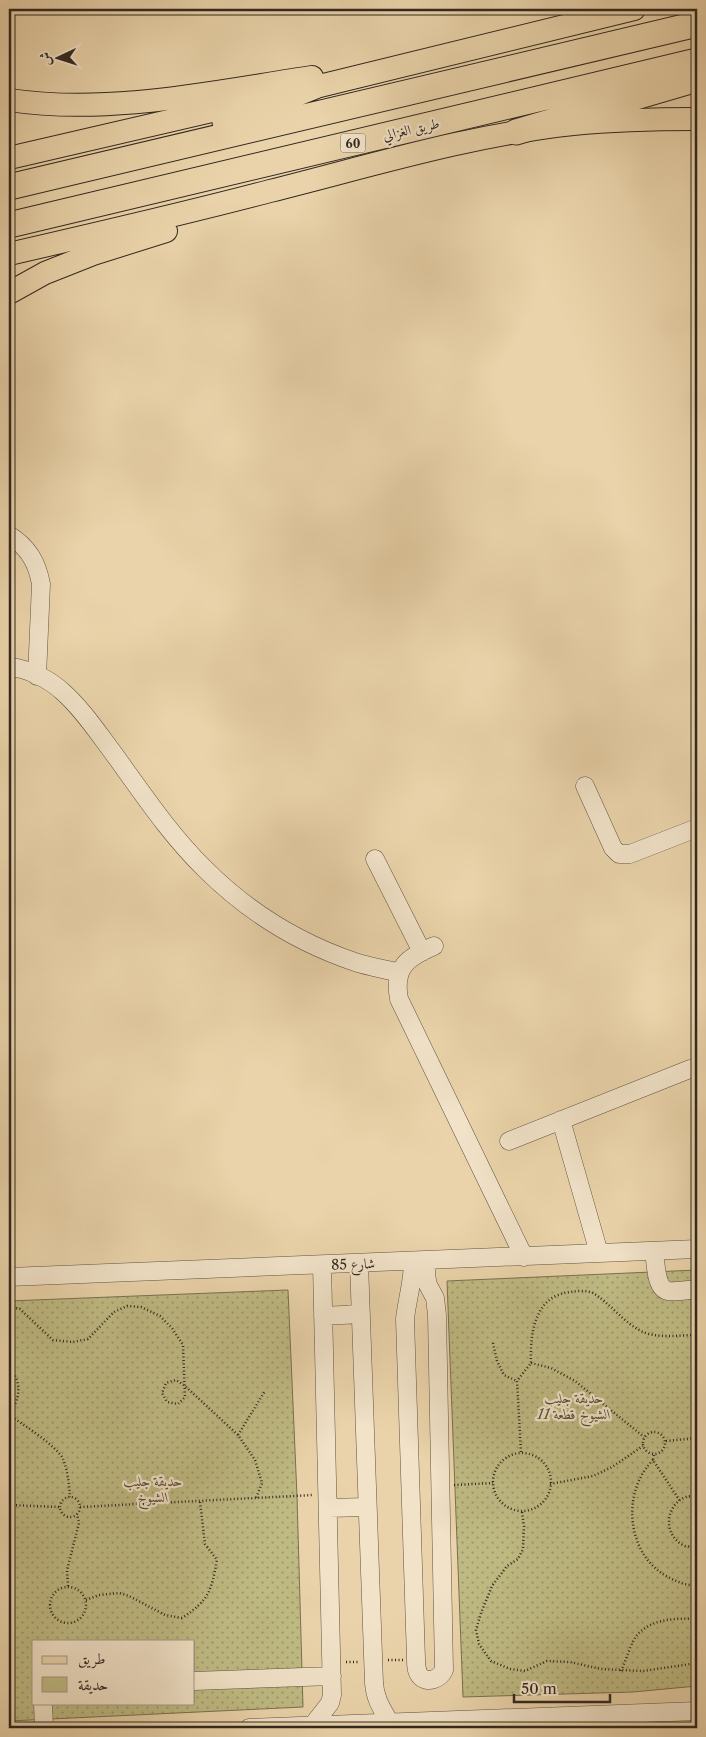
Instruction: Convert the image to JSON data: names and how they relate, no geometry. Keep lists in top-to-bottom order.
{
  "streets": {
    "highway": ["طريق الغزالي", "60"],
    "street": ["شارع 85"]
  },
  "parks": ["حديقة جليب الشيوخ قطعة 11", "حديقة جليب الشيوخ"],
  "legend": ["طريق", "حديقة"],
  "scale_bar": "50 m",
  "north": "left"
}
